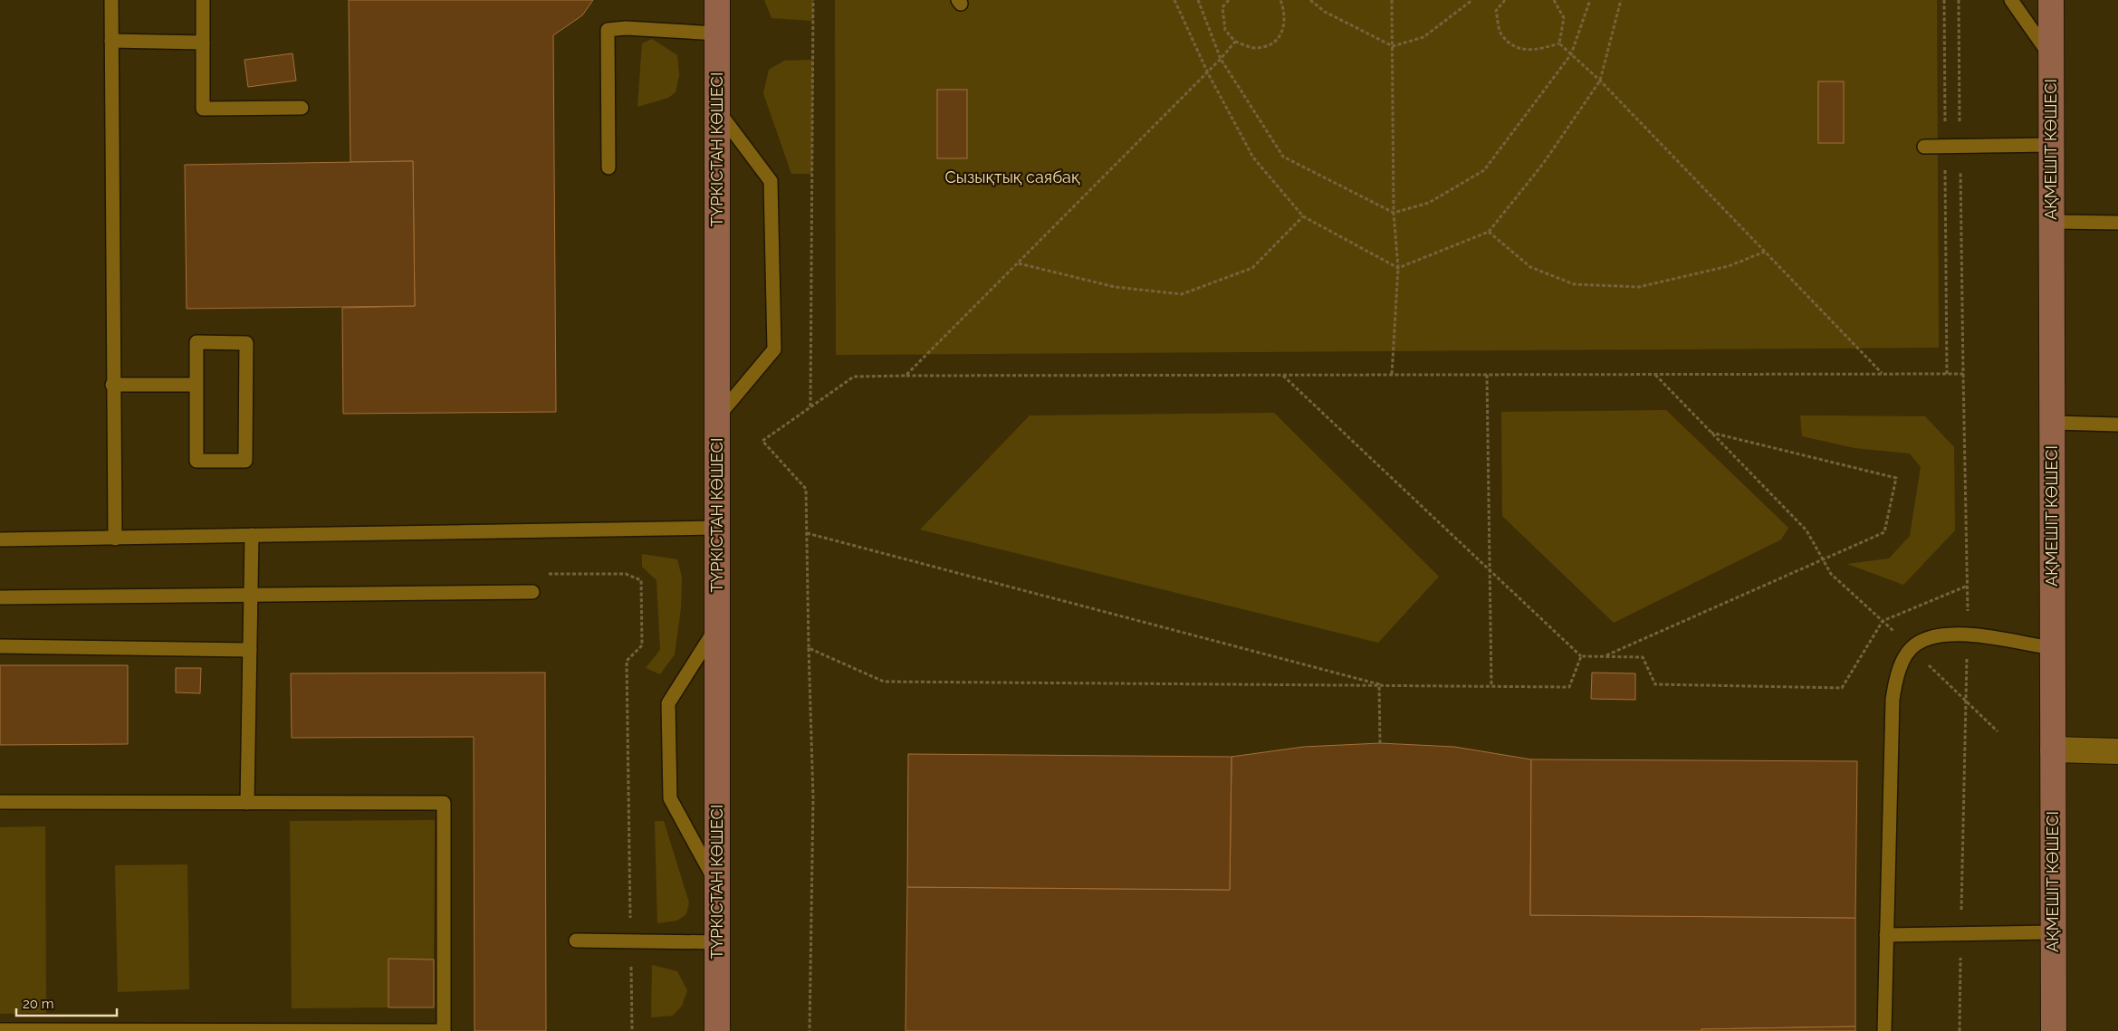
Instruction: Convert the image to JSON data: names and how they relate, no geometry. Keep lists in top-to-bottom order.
{
  "streets": {
    "main road": ["ТҮРКІСТАН КӨШЕСІ", "АҚМЕШІТ КӨШЕСІ"]
  },
  "parks": ["Сызықтық саябақ"],
  "scale_bar": "20 m"
}
